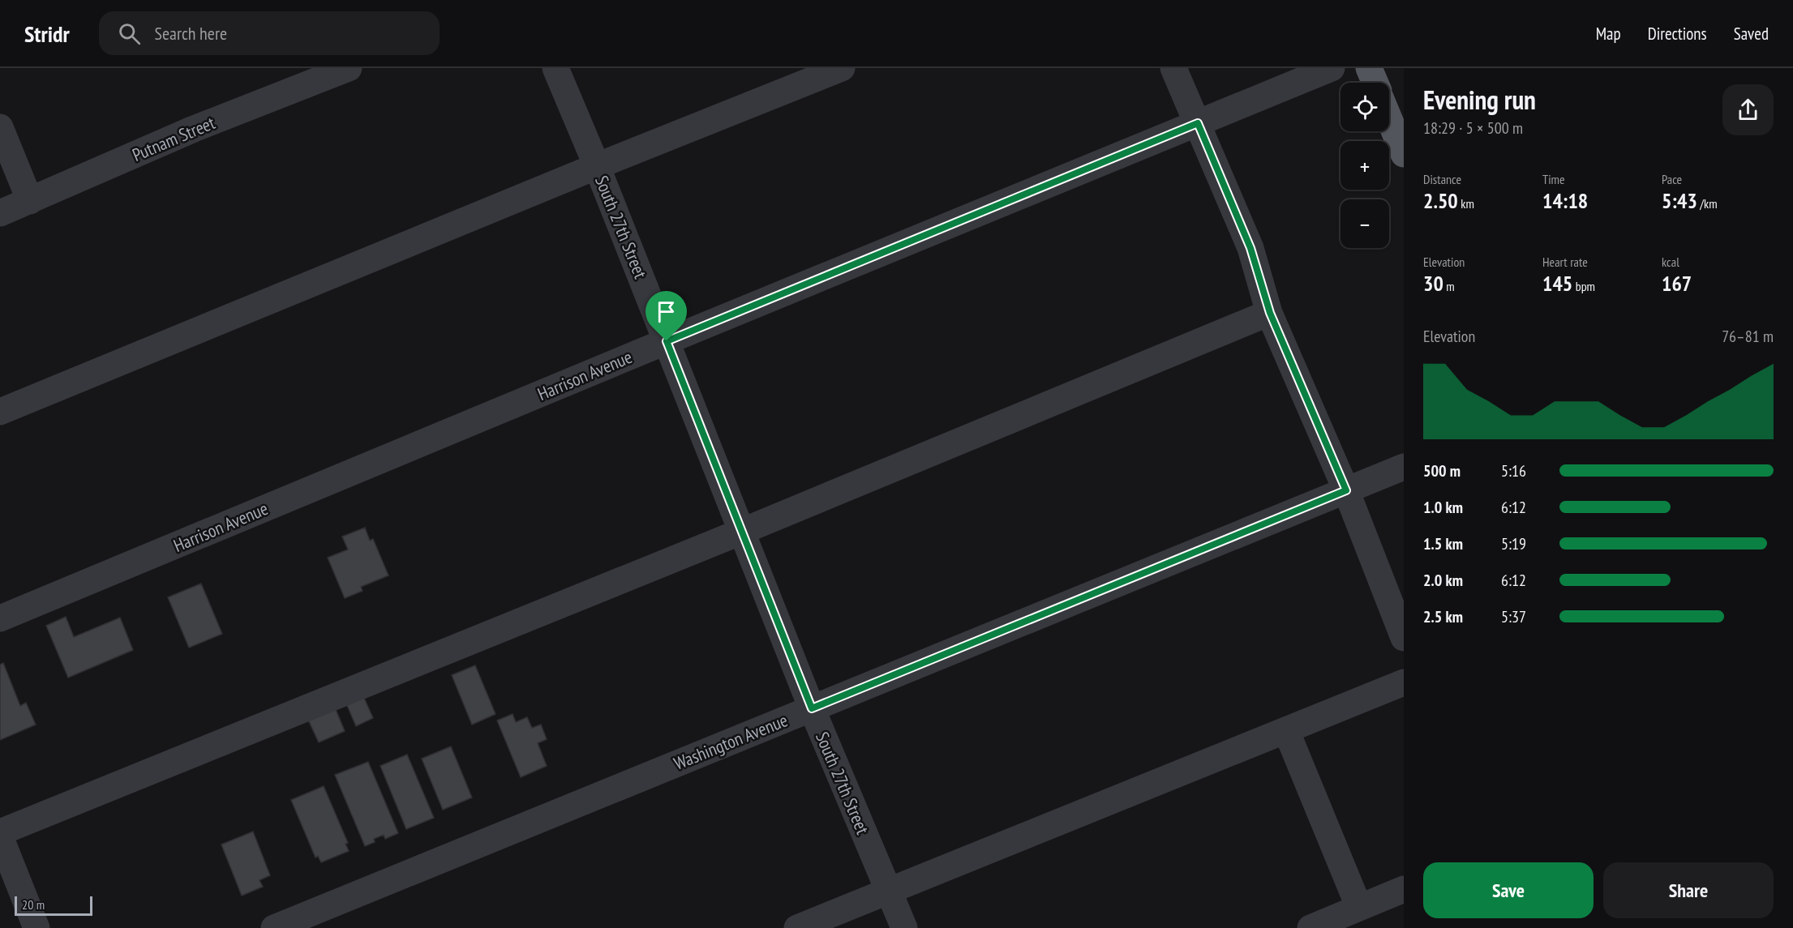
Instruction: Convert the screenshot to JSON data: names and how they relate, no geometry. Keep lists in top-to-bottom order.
{
  "streets": {
    "street": [
      "Putnam Street",
      "South 27th Street",
      "Harrison Avenue",
      "Washington Avenue"
    ]
  },
  "crossings": [
    ["South 27th Street", "Harrison Avenue"],
    ["South 27th Street", "Washington Avenue"]
  ],
  "scale_bar": "20 m",
  "page": {
    "header": "Stridr",
    "search": "Search here",
    "nav": ["Map", "Directions", "Saved"],
    "heading": ["Evening run", "18:29 · 5 × 500 m"],
    "map_buttons": ["+", "−"],
    "stats": [
      ["Distance", "2.50 km"],
      ["Time", "14:18"],
      ["Pace", "5:43 /km"],
      ["Elevation", "30 m"],
      ["Heart rate", "145 bpm"],
      ["kcal", "167"]
    ],
    "chart": ["Elevation", "76–81 m"],
    "list": [
      {
        "name": "500 m",
        "note": "5:16"
      },
      {
        "name": "1.0 km",
        "note": "6:12"
      },
      {
        "name": "1.5 km",
        "note": "5:19"
      },
      {
        "name": "2.0 km",
        "note": "6:12"
      },
      {
        "name": "2.5 km",
        "note": "5:37"
      }
    ],
    "buttons": ["Save", "Share"],
    "scale": "20 m"
  }
}
